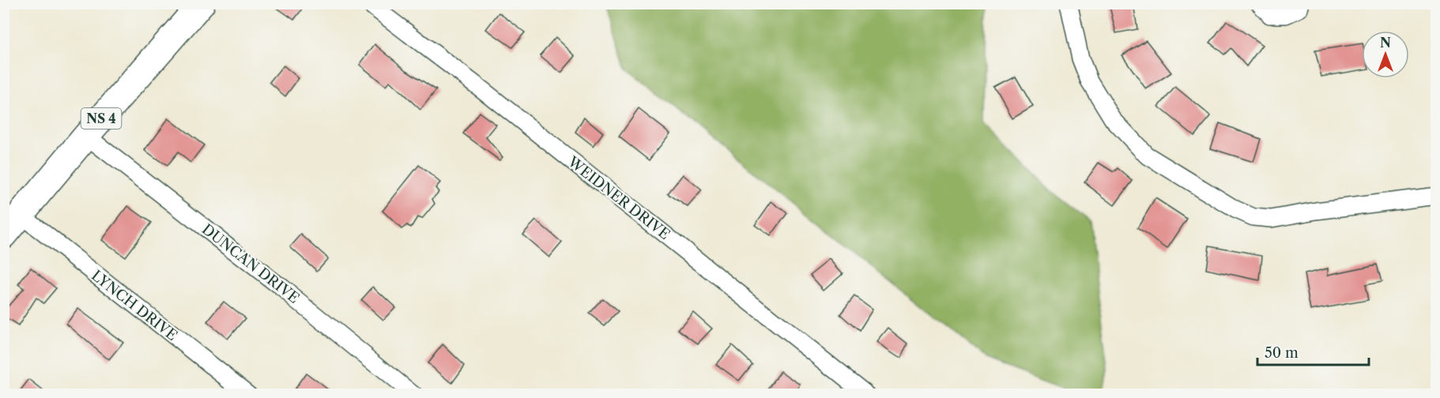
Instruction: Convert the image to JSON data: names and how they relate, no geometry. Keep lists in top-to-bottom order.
{
  "streets": {
    "main road": ["NS 4"],
    "street": ["WEIDNER DRIVE", "DUNCAN DRIVE", "LYNCH DRIVE"]
  },
  "crossings": [
    ["NS 4", "DUNCAN DRIVE"],
    ["NS 4", "LYNCH DRIVE"]
  ],
  "scale_bar": "50 m",
  "north": "top"
}
